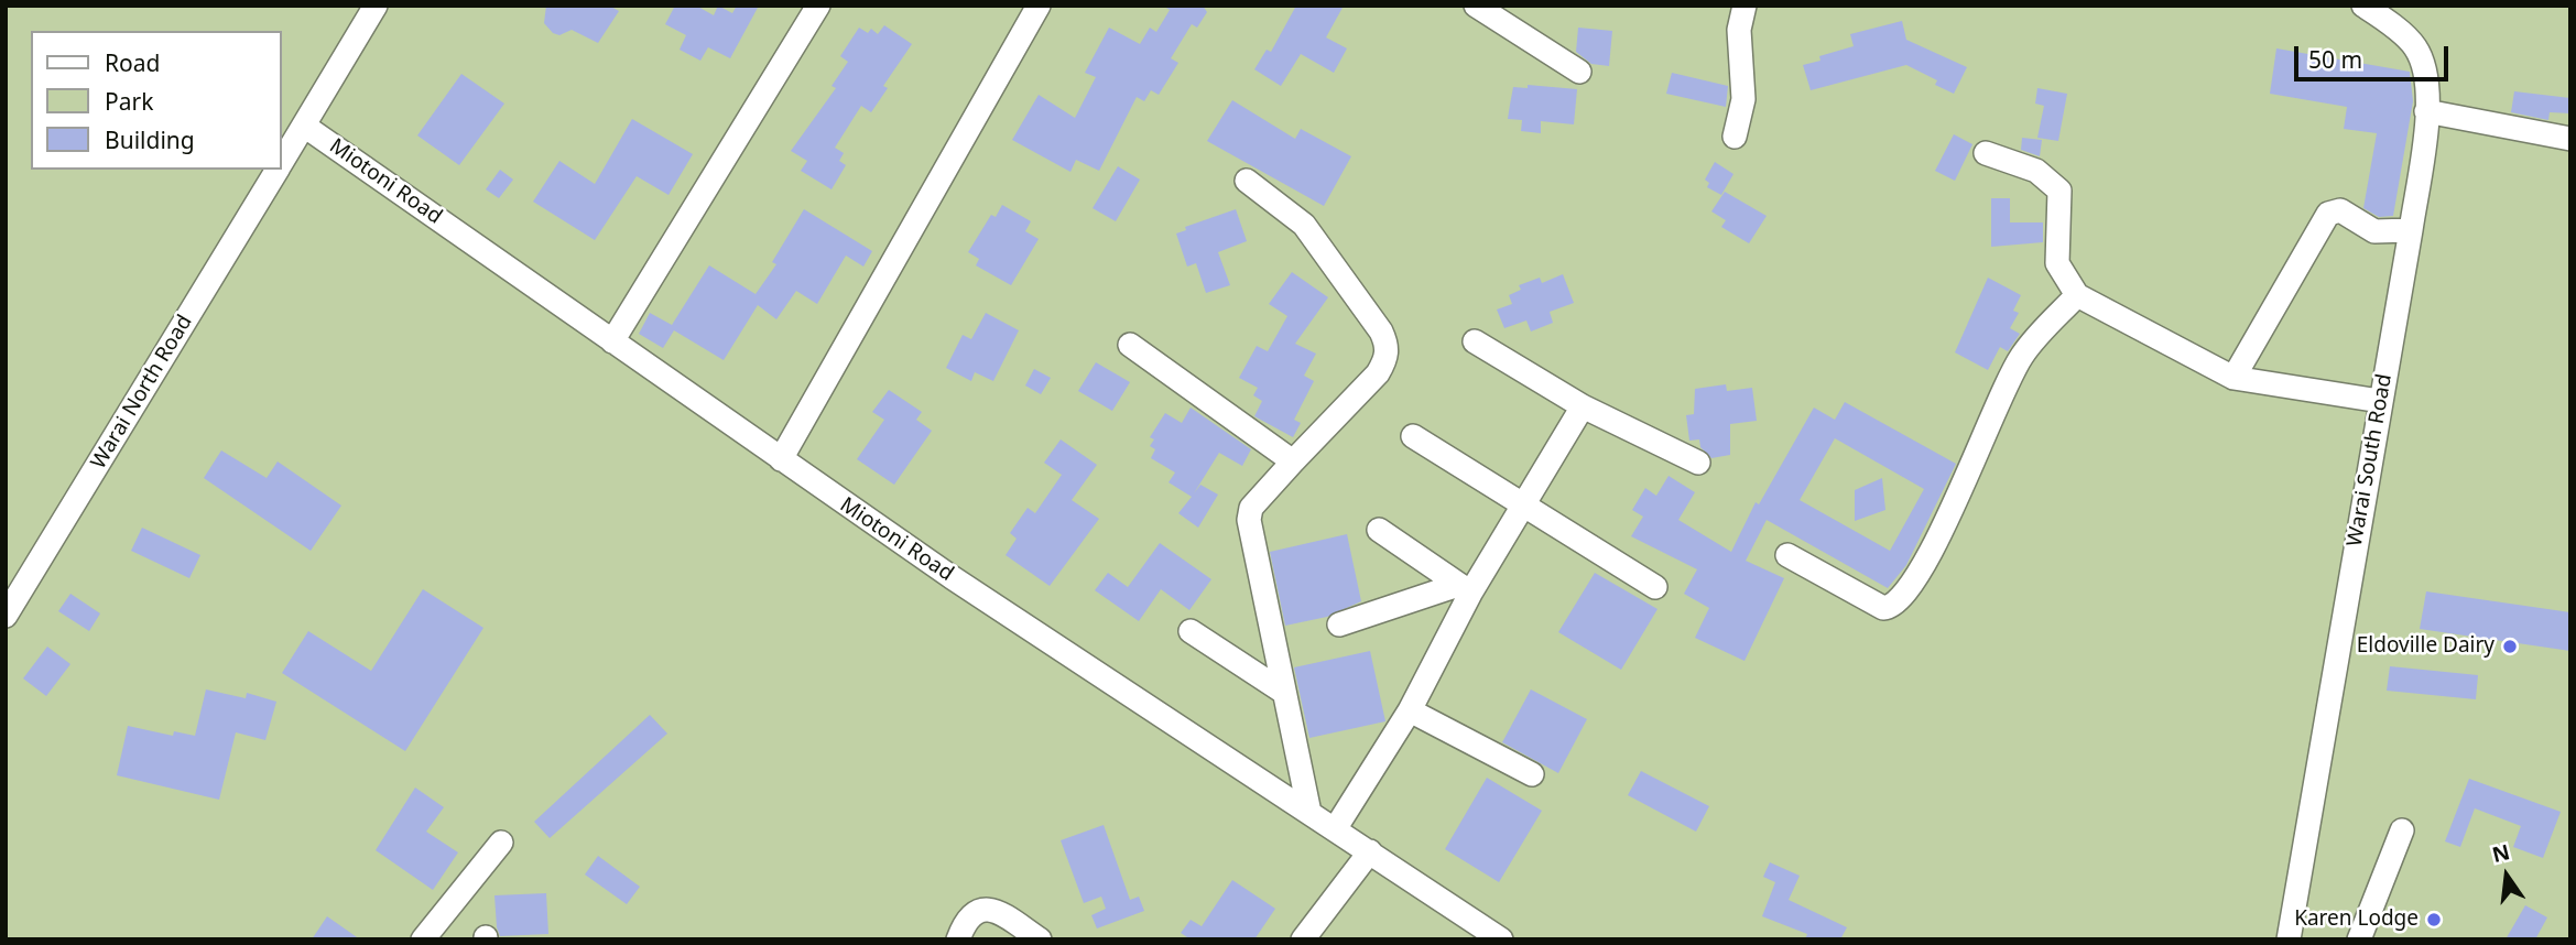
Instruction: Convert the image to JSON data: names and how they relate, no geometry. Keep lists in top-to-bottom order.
{
  "streets": {
    "street": ["Miotoni Road", "Warai North Road", "Warai South Road"]
  },
  "crossings": [
    ["Miotoni Road", "Warai North Road"]
  ],
  "places": ["Eldoville Dairy", "Karen Lodge"],
  "legend": ["Road", "Park", "Building"],
  "scale_bar": "50 m",
  "north": "top"
}
